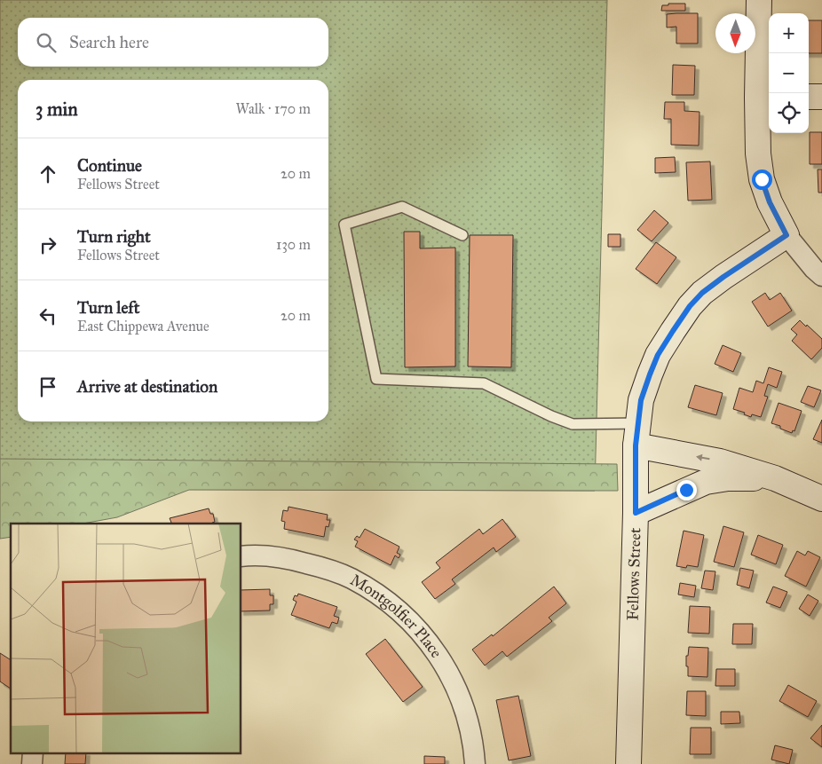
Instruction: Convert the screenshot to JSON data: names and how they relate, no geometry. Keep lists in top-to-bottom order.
{
  "streets": {
    "street": ["Fellows Street", "Montgolfier Place"]
  },
  "north": "bottom",
  "page": {
    "map_buttons": ["+", "−"],
    "search": "Search here",
    "heading": ["3 min", "Walk · 170 m"],
    "list": [
      ["Continue", "Fellows Street", "20 m"],
      ["Turn right", "Fellows Street", "130 m"],
      ["Turn left", "East Chippewa Avenue", "20 m"],
      "Arrive at destination"
    ]
  }
}
